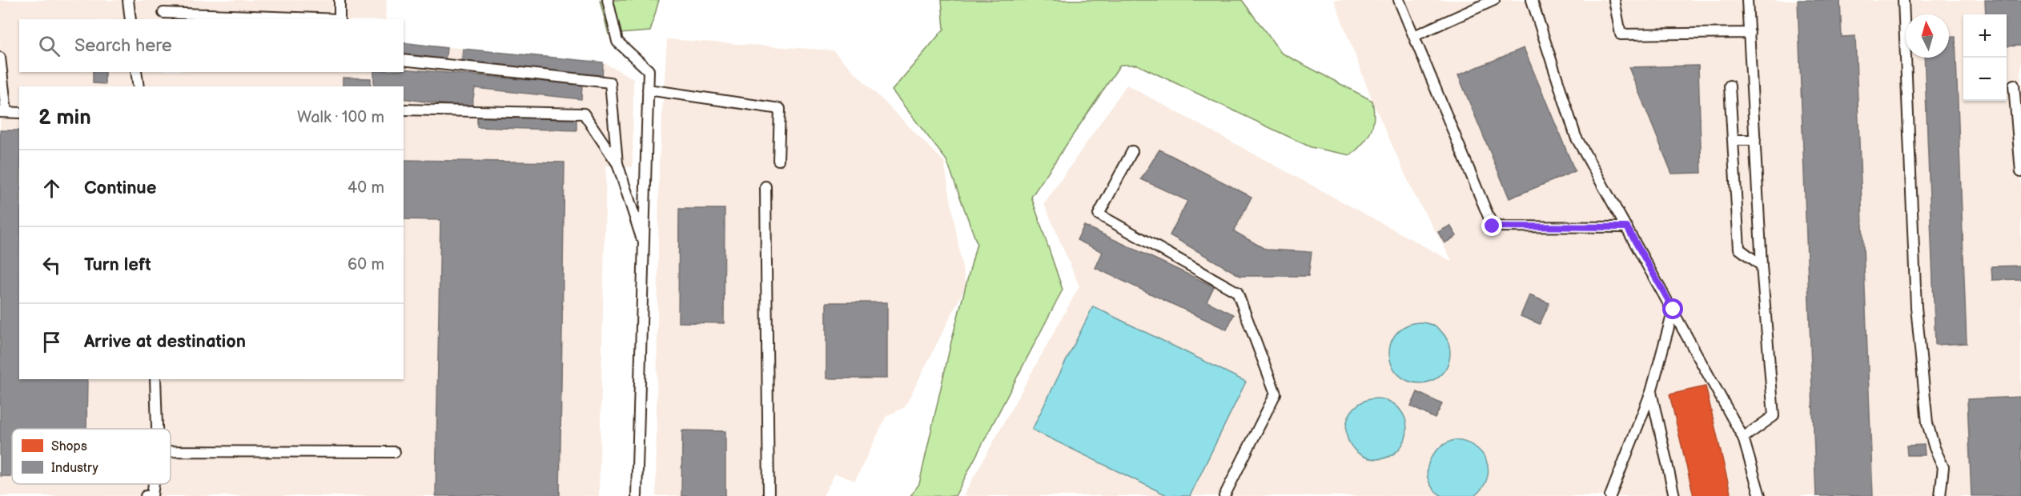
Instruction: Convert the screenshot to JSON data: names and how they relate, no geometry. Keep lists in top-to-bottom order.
{
  "legend": ["Shops", "Industry"],
  "north": "top",
  "page": {
    "map_buttons": ["+", "−"],
    "search": "Search here",
    "heading": ["2 min", "Walk · 100 m"],
    "list": [
      ["Continue", "40 m"],
      ["Turn left", "60 m"],
      "Arrive at destination"
    ]
  }
}
